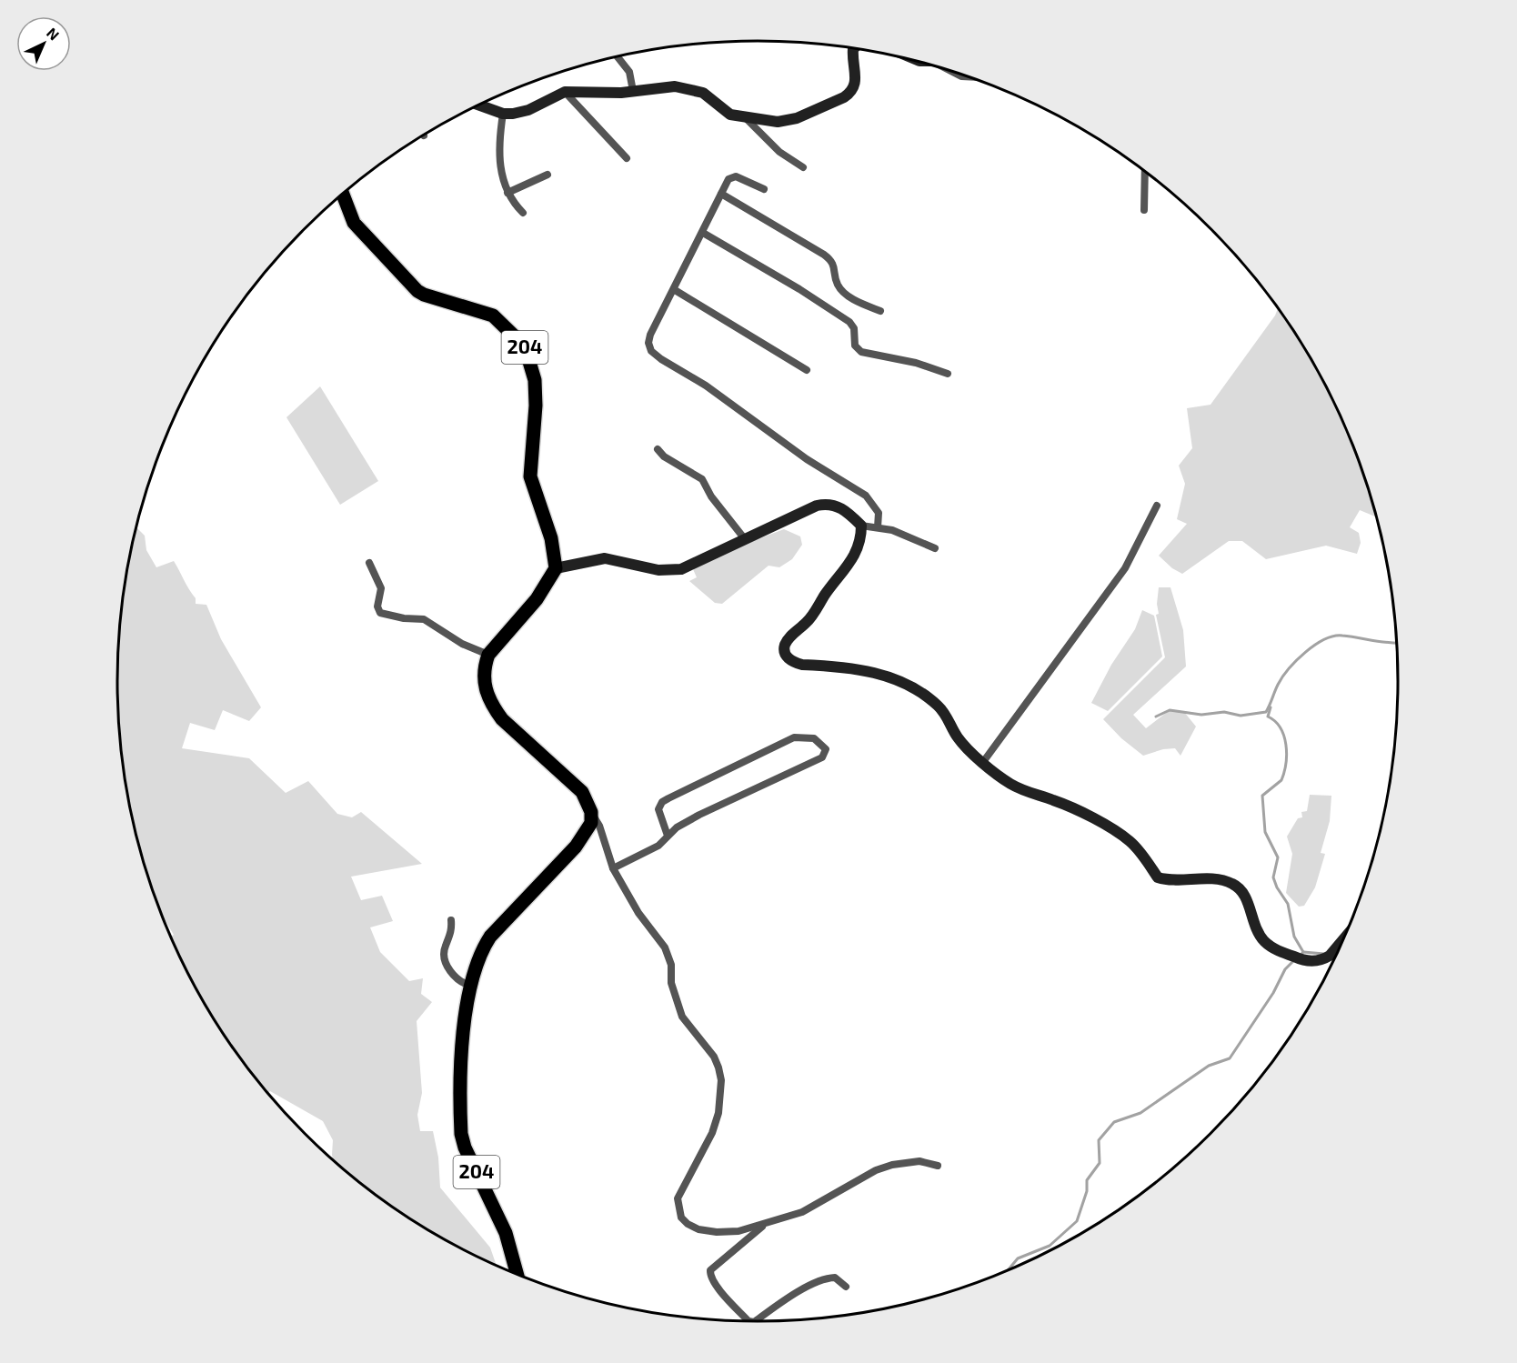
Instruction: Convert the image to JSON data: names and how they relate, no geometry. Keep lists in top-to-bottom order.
{
  "streets": {
    "highway": ["204"]
  },
  "north": "top right"
}
